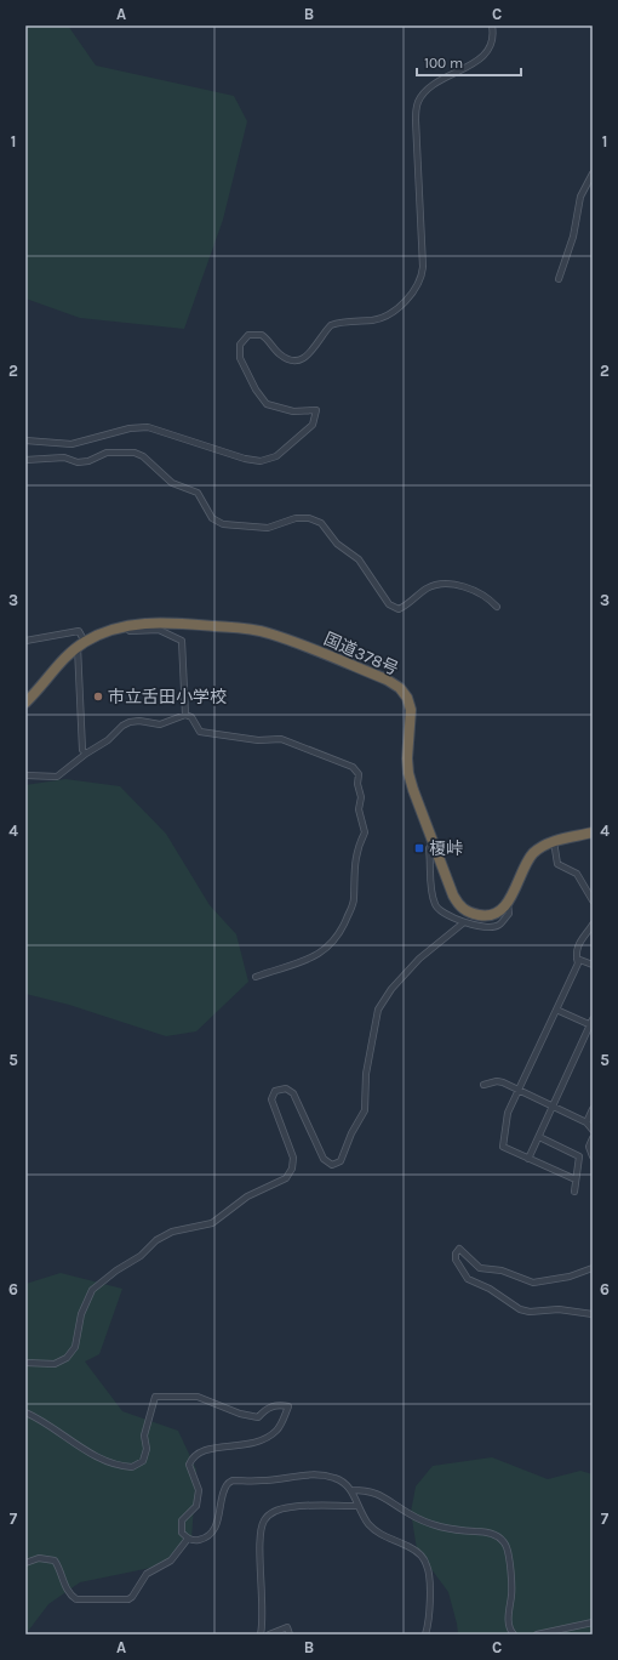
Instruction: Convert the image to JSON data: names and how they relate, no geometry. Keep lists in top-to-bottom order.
{
  "streets": {
    "highway": ["国道378号"]
  },
  "places": {
    "other": ["市立舌田小学校"],
    "transit": ["榎峠"]
  },
  "scale_bar": "100 m",
  "grid": {
    "columns": ["A", "B", "C"],
    "rows": [
      "1",
      "2",
      "3",
      "4",
      "5",
      "6",
      "7"
    ]
  }
}
